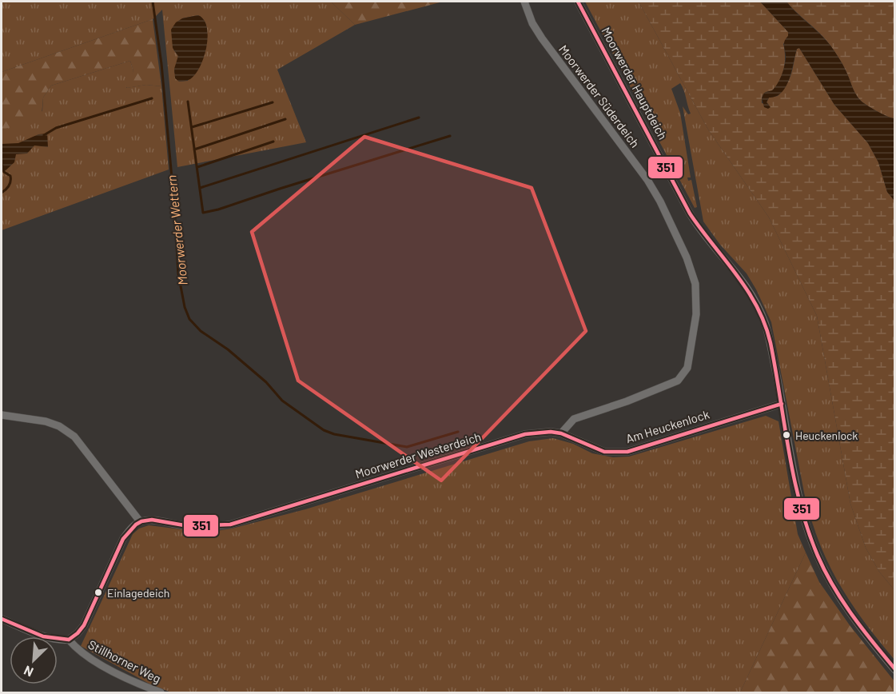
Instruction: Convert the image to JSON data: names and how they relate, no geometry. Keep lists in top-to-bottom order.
{
  "streets": {
    "street": [
      "Moorwerder Hauptdeich",
      "Moorwerder Süderdeich",
      "Am Heuckenlock",
      "Moorwerder Westerdeich",
      "Stillhorner Weg"
    ]
  },
  "crossings": [
    ["Moorwerder Hauptdeich", "Am Heuckenlock"],
    ["Moorwerder Süderdeich", "Am Heuckenlock"],
    ["Moorwerder Süderdeich", "Moorwerder Westerdeich"],
    ["Am Heuckenlock", "Moorwerder Westerdeich"]
  ],
  "water": ["Moorwerder Wettern"],
  "places": ["Heuckenlock", "Einlagedeich"],
  "lines": ["transit line 351"],
  "north": "bottom left"
}
